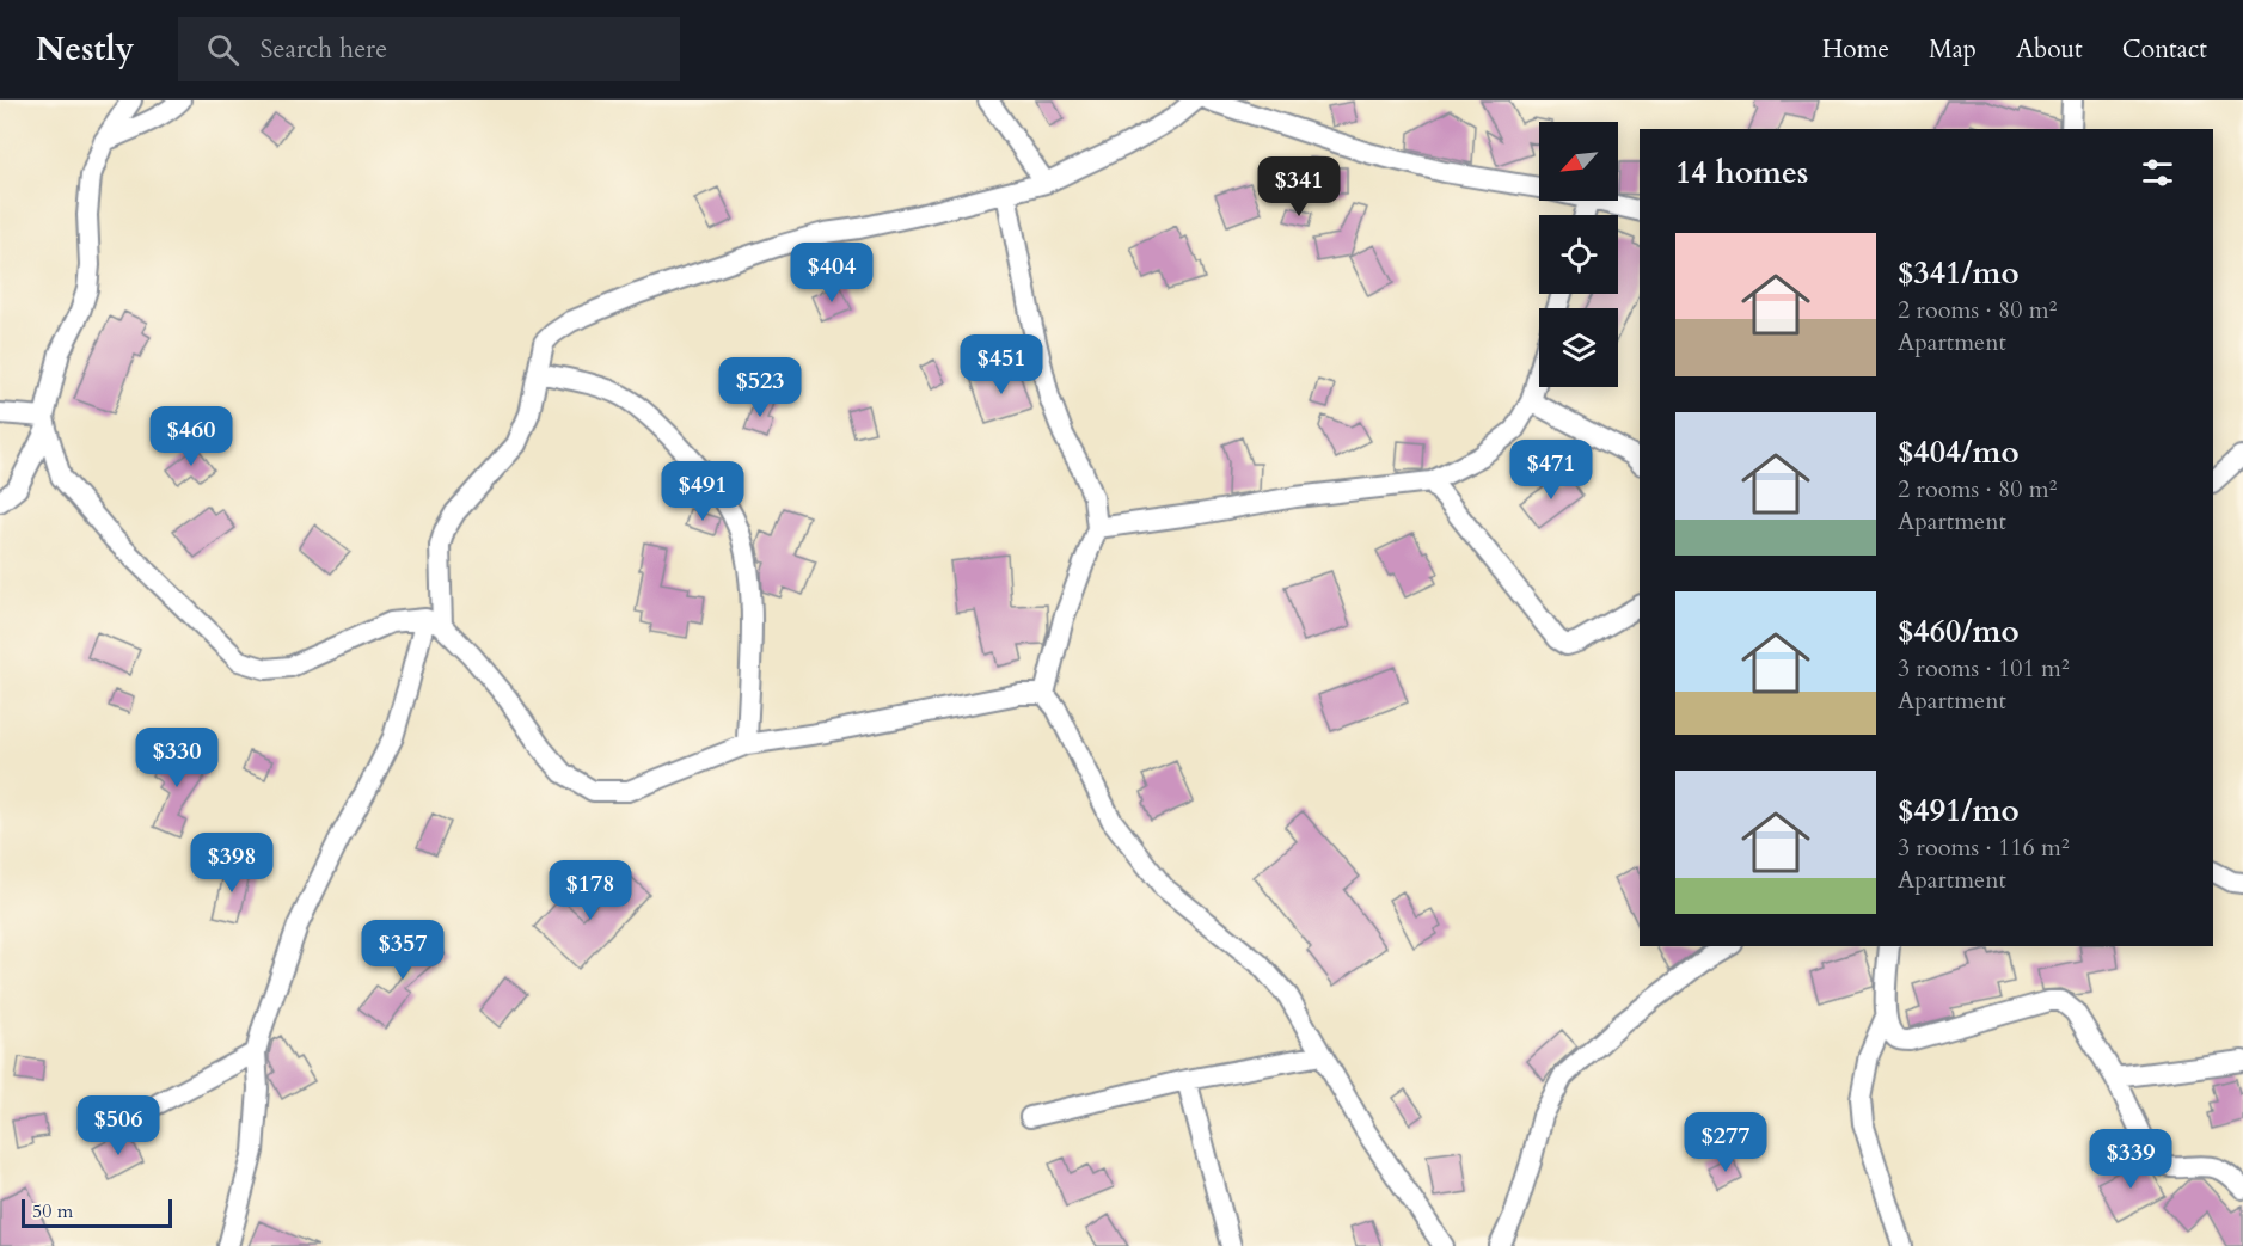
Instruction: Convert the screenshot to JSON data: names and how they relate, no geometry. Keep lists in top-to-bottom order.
{
  "scale_bar": "50 m",
  "north": "bottom left",
  "page": {
    "header": "Nestly",
    "search": "Search here",
    "nav": [
      "Home",
      "Map",
      "About",
      "Contact"
    ],
    "heading": "14 homes",
    "price": [
      "$341",
      "$404",
      "$451",
      "$523",
      "$460",
      "$471",
      "$491",
      "$330",
      "$398",
      "$178",
      "$357",
      "$506",
      "$277",
      "$339"
    ],
    "list": [
      {
        "name": "$341/mo",
        "note": "2 rooms · 80 m² · Apartment"
      },
      {
        "name": "$404/mo",
        "note": "2 rooms · 80 m² · Apartment"
      },
      {
        "name": "$460/mo",
        "note": "3 rooms · 101 m² · Apartment"
      },
      {
        "name": "$491/mo",
        "note": "3 rooms · 116 m² · Apartment"
      }
    ],
    "scale": "50 m"
  }
}
